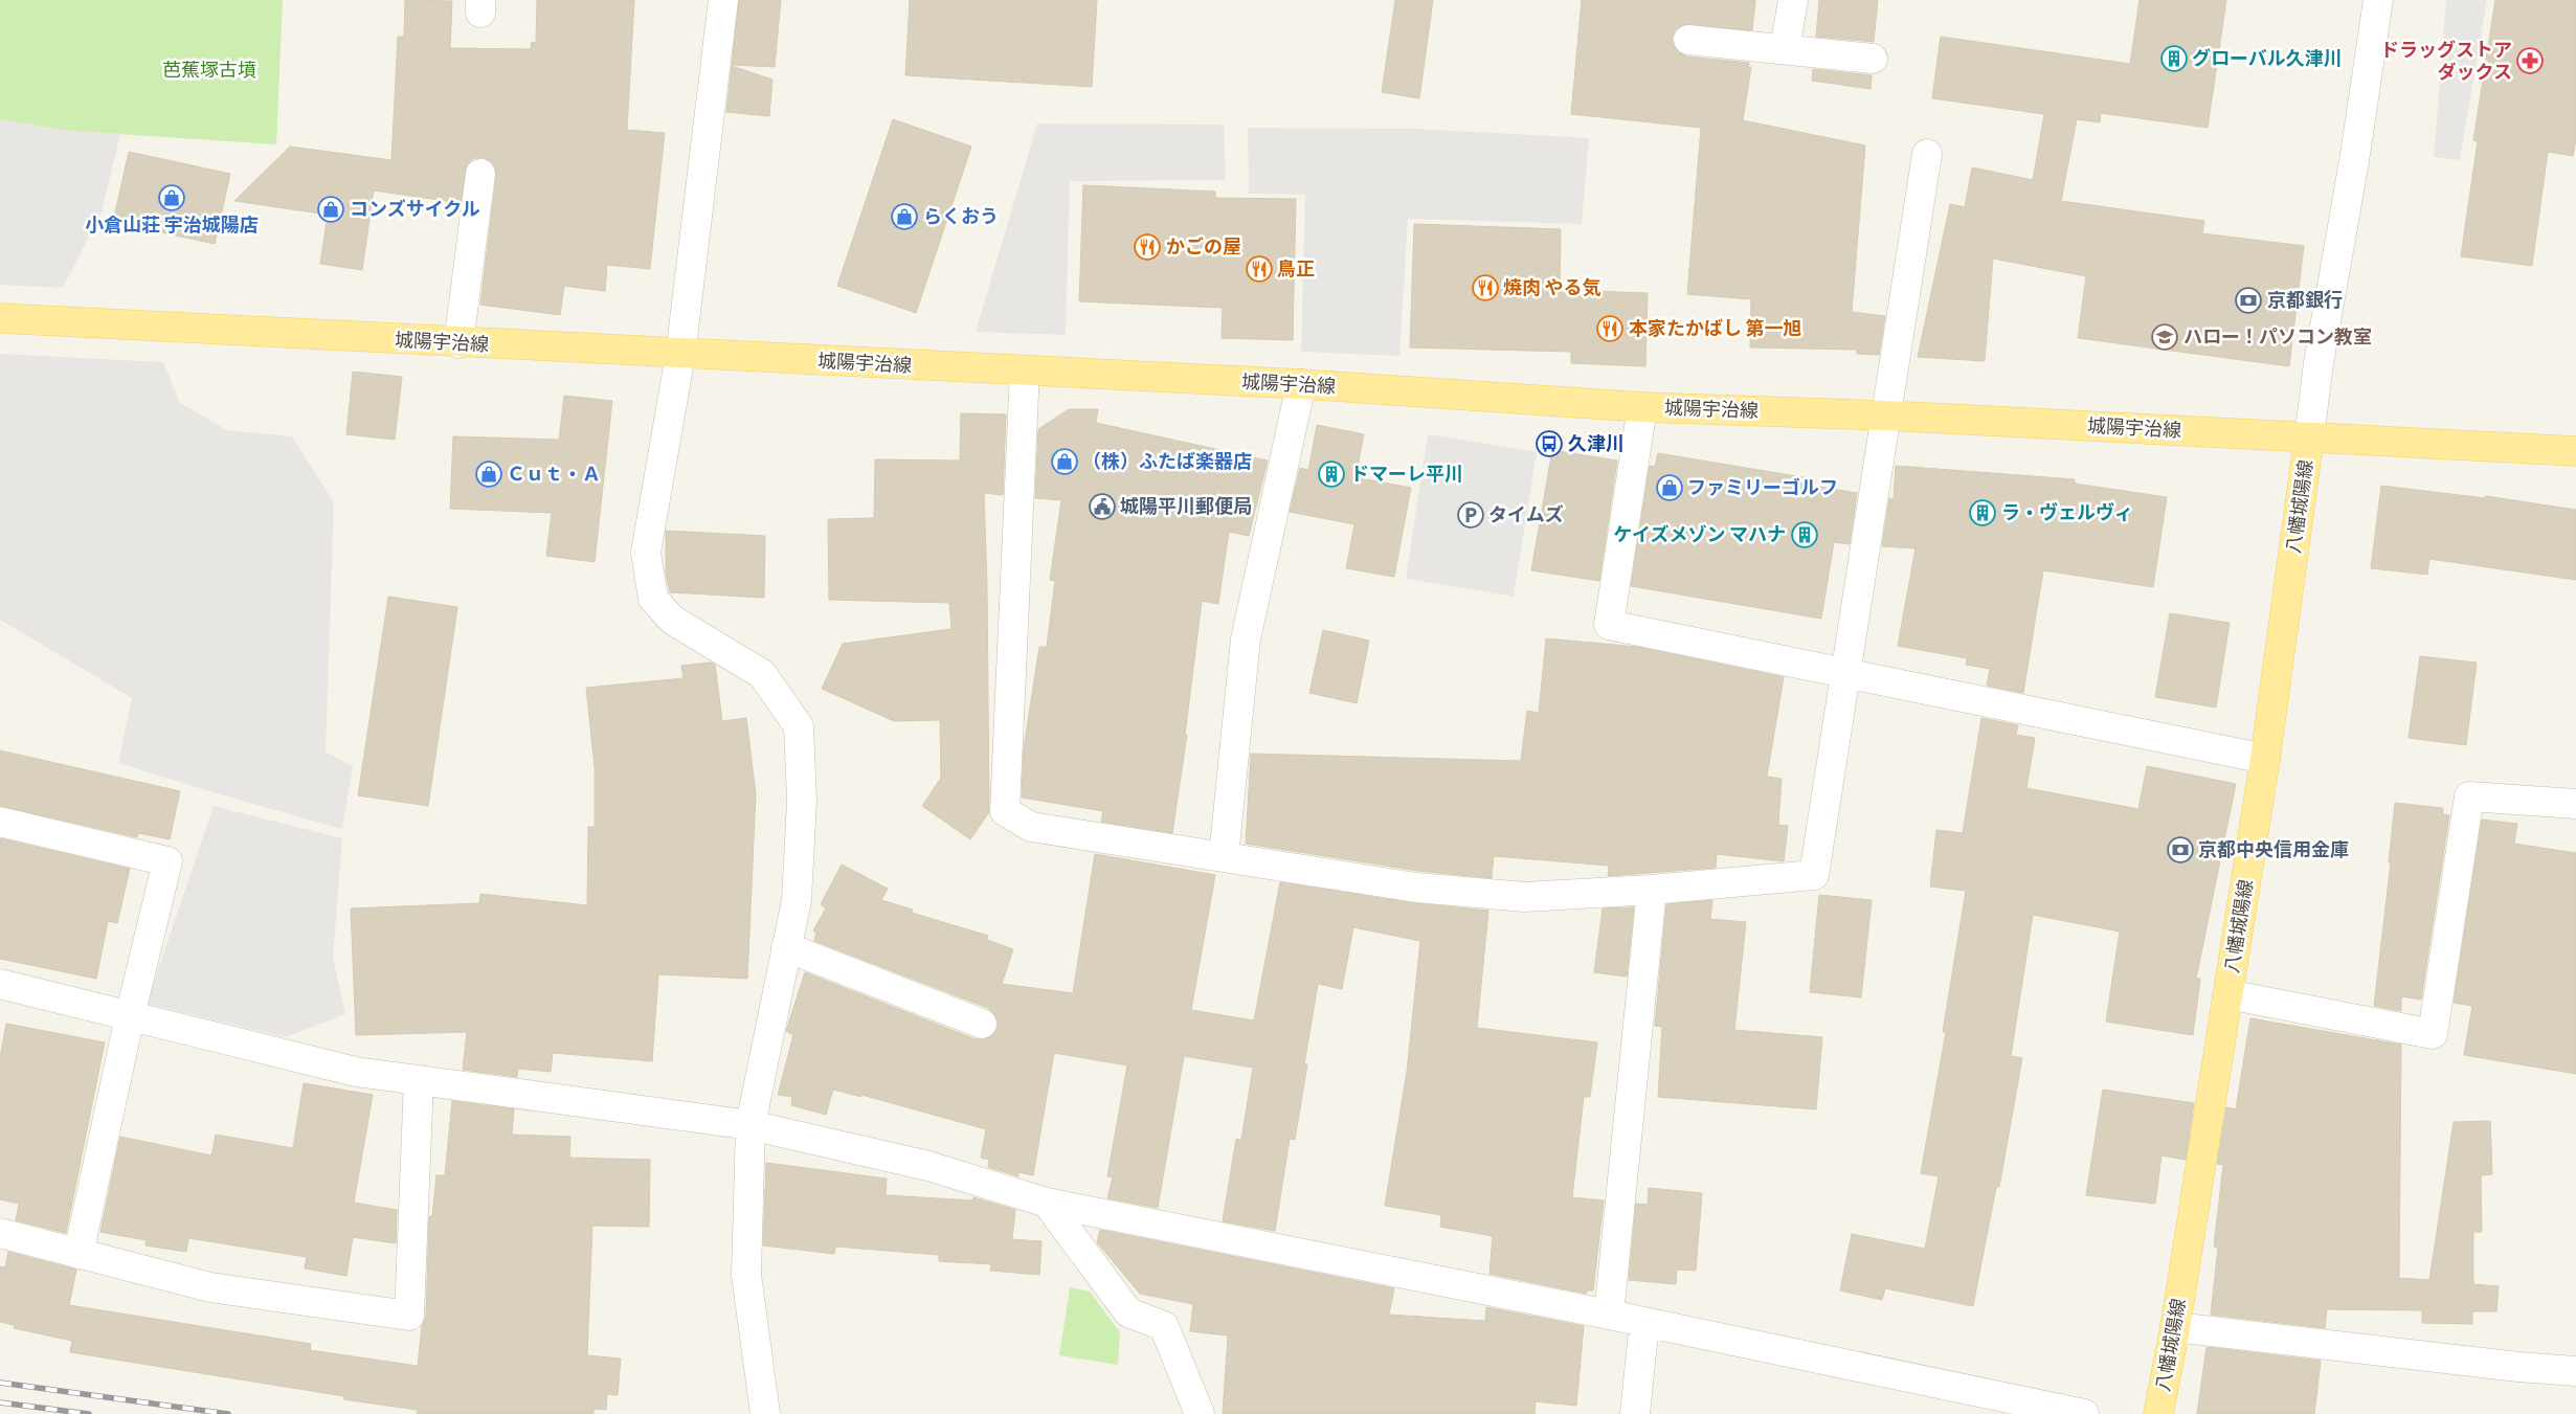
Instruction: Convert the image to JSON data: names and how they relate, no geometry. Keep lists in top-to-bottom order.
{
  "streets": {
    "main road": ["城陽宇治線", "八幡城陽線"]
  },
  "crossings": [
    ["城陽宇治線", "八幡城陽線"]
  ],
  "parks": ["芭蕉塚古墳"],
  "places": {
    "building": [
      "グローバル久津川",
      "ドマーレ平川",
      "ラ・ヴェルヴィ",
      "ケイズメゾン マハナ"
    ],
    "pharmacy": ["ドラッグストア ダックス"],
    "shop": [
      "小倉山荘 宇治城陽店",
      "コンズサイクル",
      "らくおう",
      "（株）ふたば楽器店",
      "Ｃｕｔ・Ａ",
      "ファミリーゴルフ"
    ],
    "restaurant": [
      "かごの屋",
      "鳥正",
      "焼肉 やる気",
      "本家たかばし 第一旭"
    ],
    "bank": ["京都銀行", "京都中央信用金庫"],
    "school or university": ["ハロー！パソコン教室"],
    "bus stop": ["久津川"],
    "public building": ["城陽平川郵便局"],
    "parking": ["タイムズ"]
  }
}
